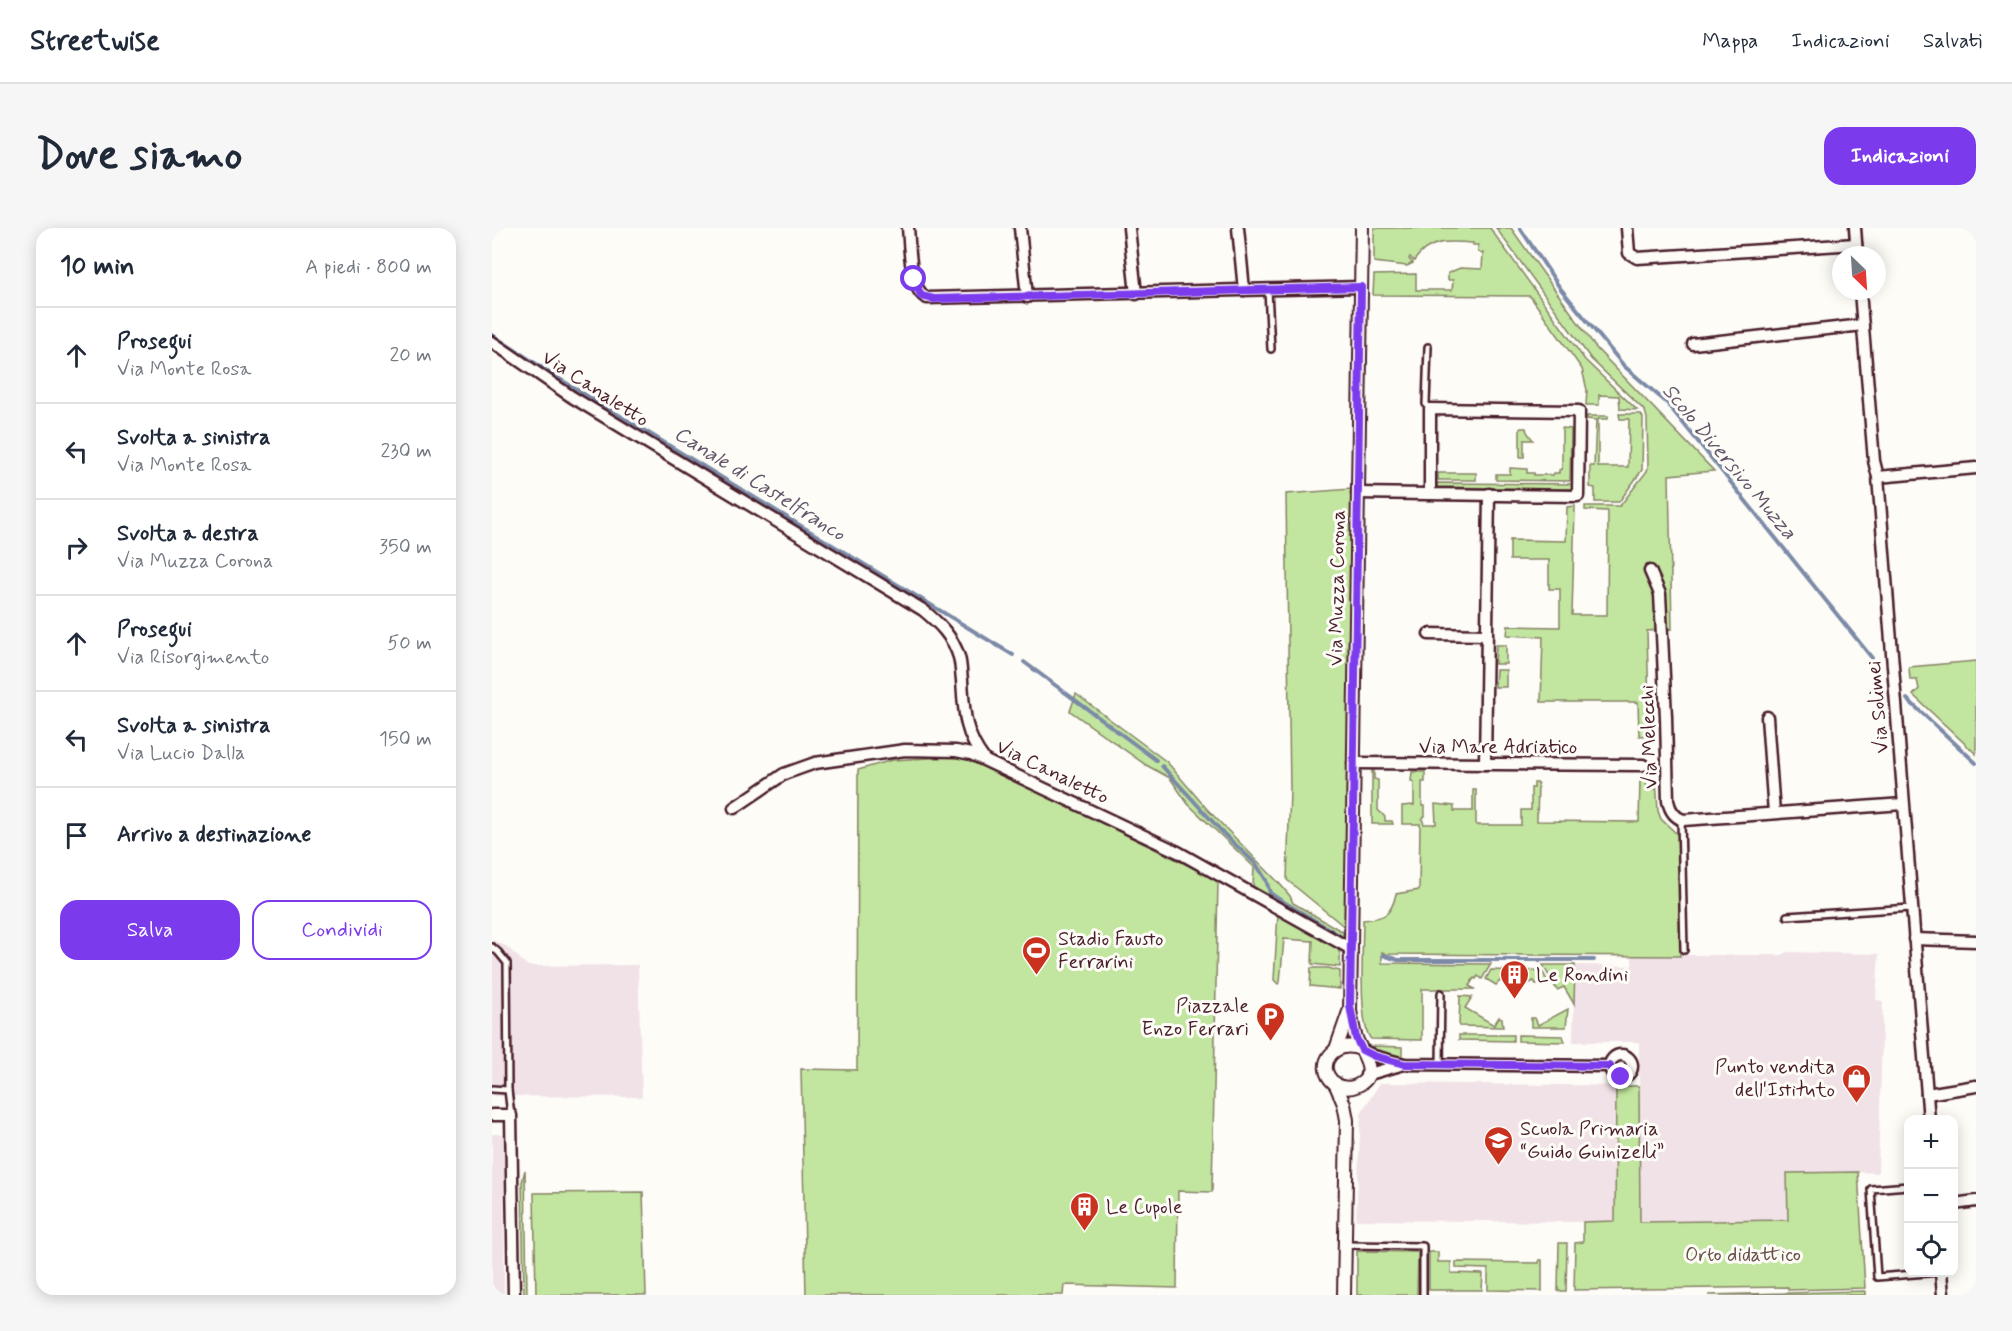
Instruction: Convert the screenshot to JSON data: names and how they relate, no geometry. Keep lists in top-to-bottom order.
{
  "streets": {
    "street": [
      "Via Canaletto",
      "Via Muzza Corona",
      "Via Solimei",
      "Via Melecchi",
      "Via Mare Adriatico"
    ]
  },
  "crossings": [
    ["Via Canaletto", "Via Muzza Corona"],
    ["Via Muzza Corona", "Via Mare Adriatico"]
  ],
  "water": ["Scolo Diversivo Muzza", "Canale di Castelfranco"],
  "parks": ["Orto didattico"],
  "places": {
    "sports": ["Stadio Fausto Ferrarini"],
    "building": ["Le Rondini", "Le Cupole"],
    "parking": ["Piazzale Enzo Ferrari"],
    "shop": ["Punto vendita dell'Istituto"],
    "school or university": ["Scuola Primaria “Guido Guinizelli”"]
  },
  "north": "bottom right",
  "page": {
    "header": "Streetwise",
    "nav": ["Mappa", "Indicazioni", "Salvati"],
    "buttons": [
      "Indicazioni",
      ["Salva", "Condividi"]
    ],
    "title": "Dove siamo",
    "heading": ["10 min", "A piedi · 800 m"],
    "list": [
      ["Prosegui", "Via Monte Rosa", "20 m"],
      ["Svolta a sinistra", "Via Monte Rosa", "230 m"],
      ["Svolta a destra", "Via Muzza Corona", "350 m"],
      ["Prosegui", "Via Risorgimento", "50 m"],
      ["Svolta a sinistra", "Via Lucio Dalla", "150 m"],
      "Arrivo a destinazione"
    ],
    "map_buttons": ["+", "−"]
  }
}
